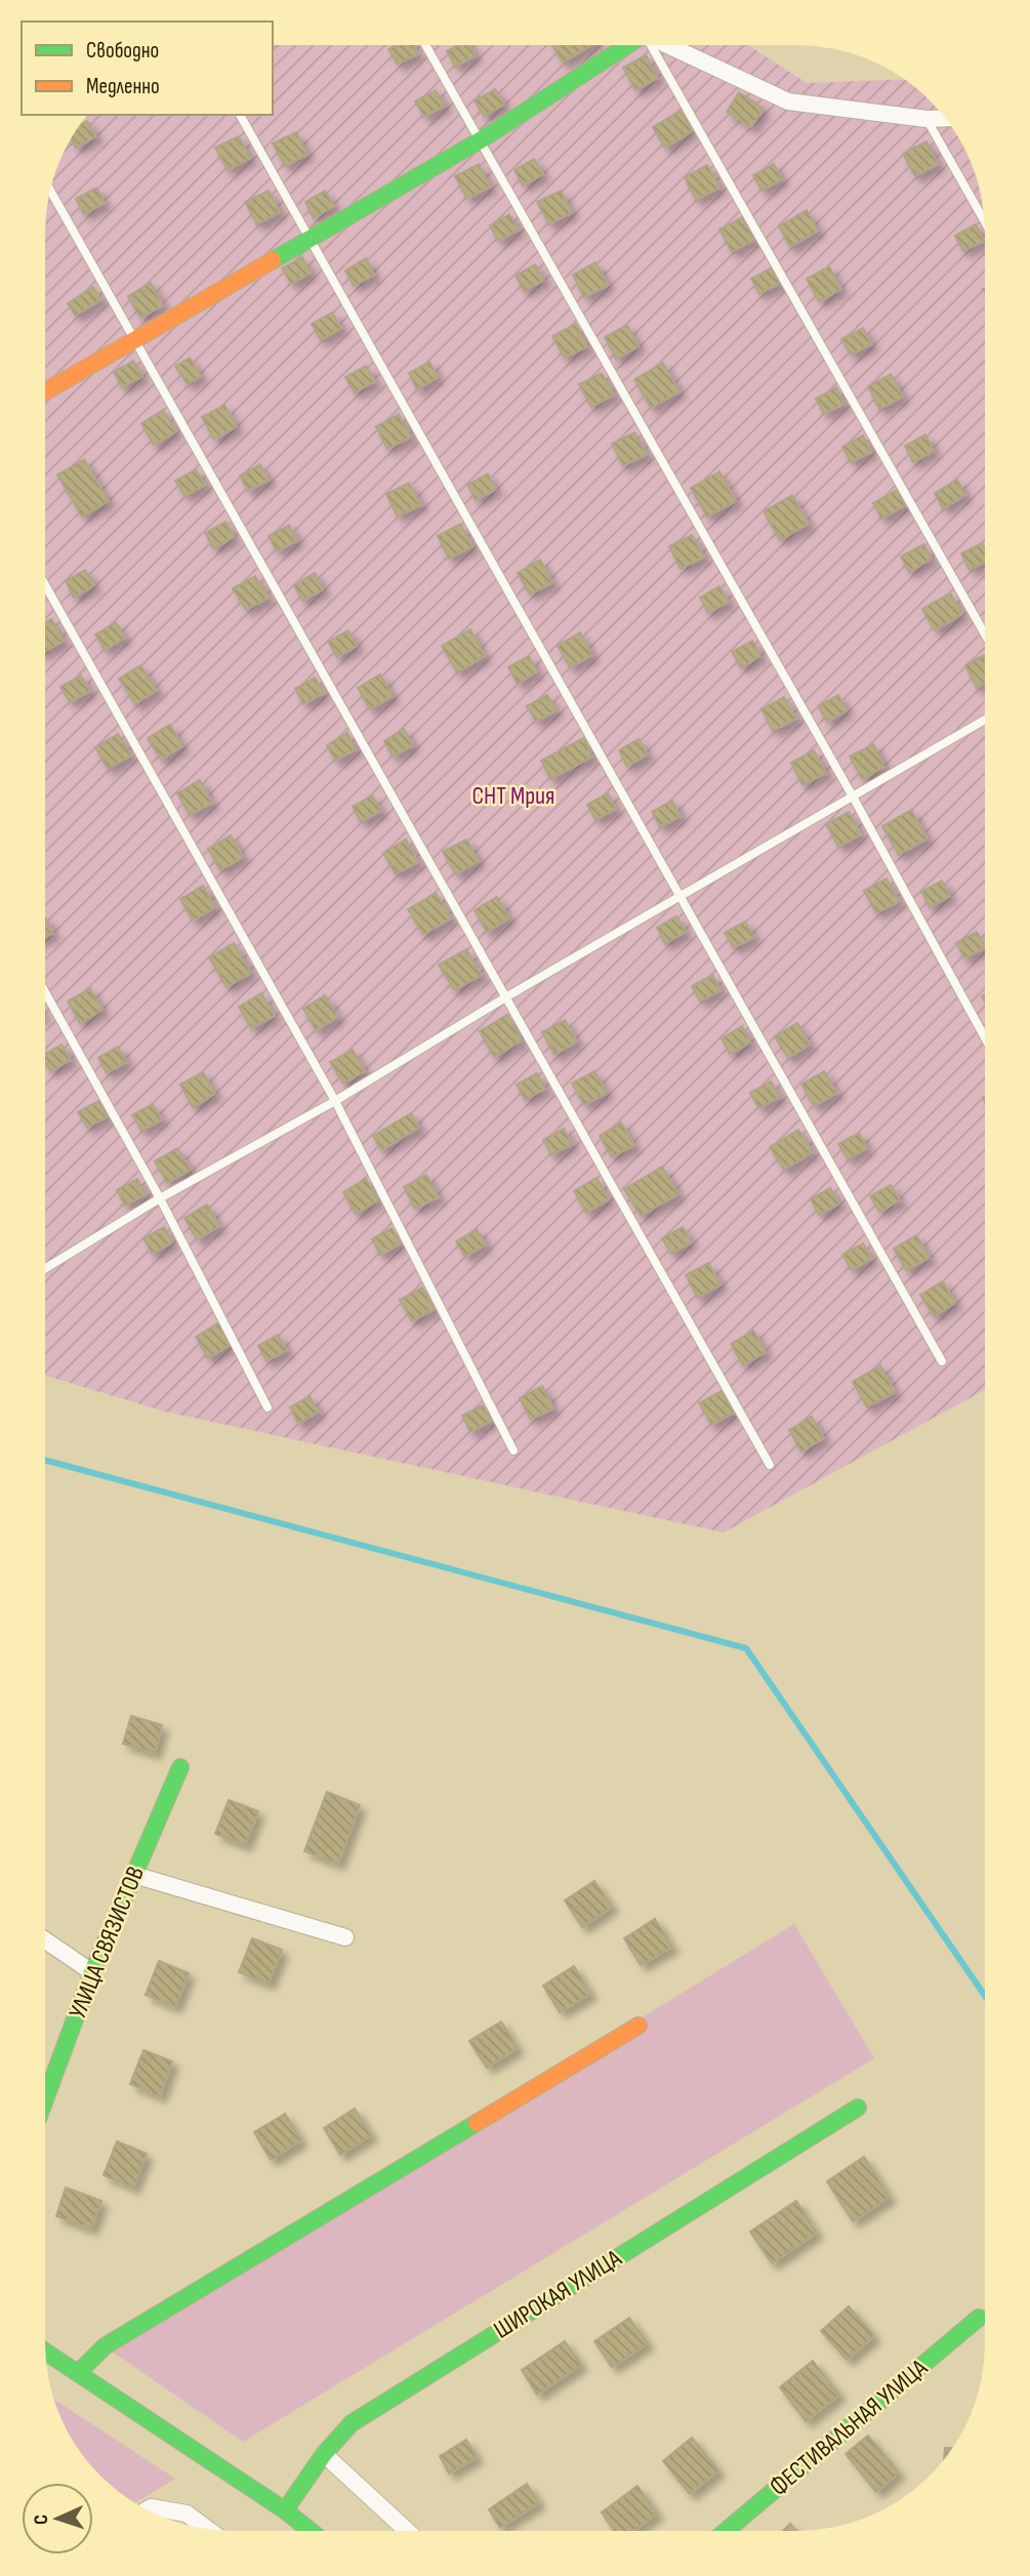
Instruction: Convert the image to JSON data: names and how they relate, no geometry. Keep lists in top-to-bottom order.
{
  "streets": {
    "street": ["УЛИЦА СВЯЗИСТОВ", "ШИРОКАЯ УЛИЦА", "ФЕСТИВАЛЬНАЯ УЛИЦА"]
  },
  "parks": ["СНТ Мрия"],
  "legend": ["Свободно", "Медленно"],
  "north": "left"
}
